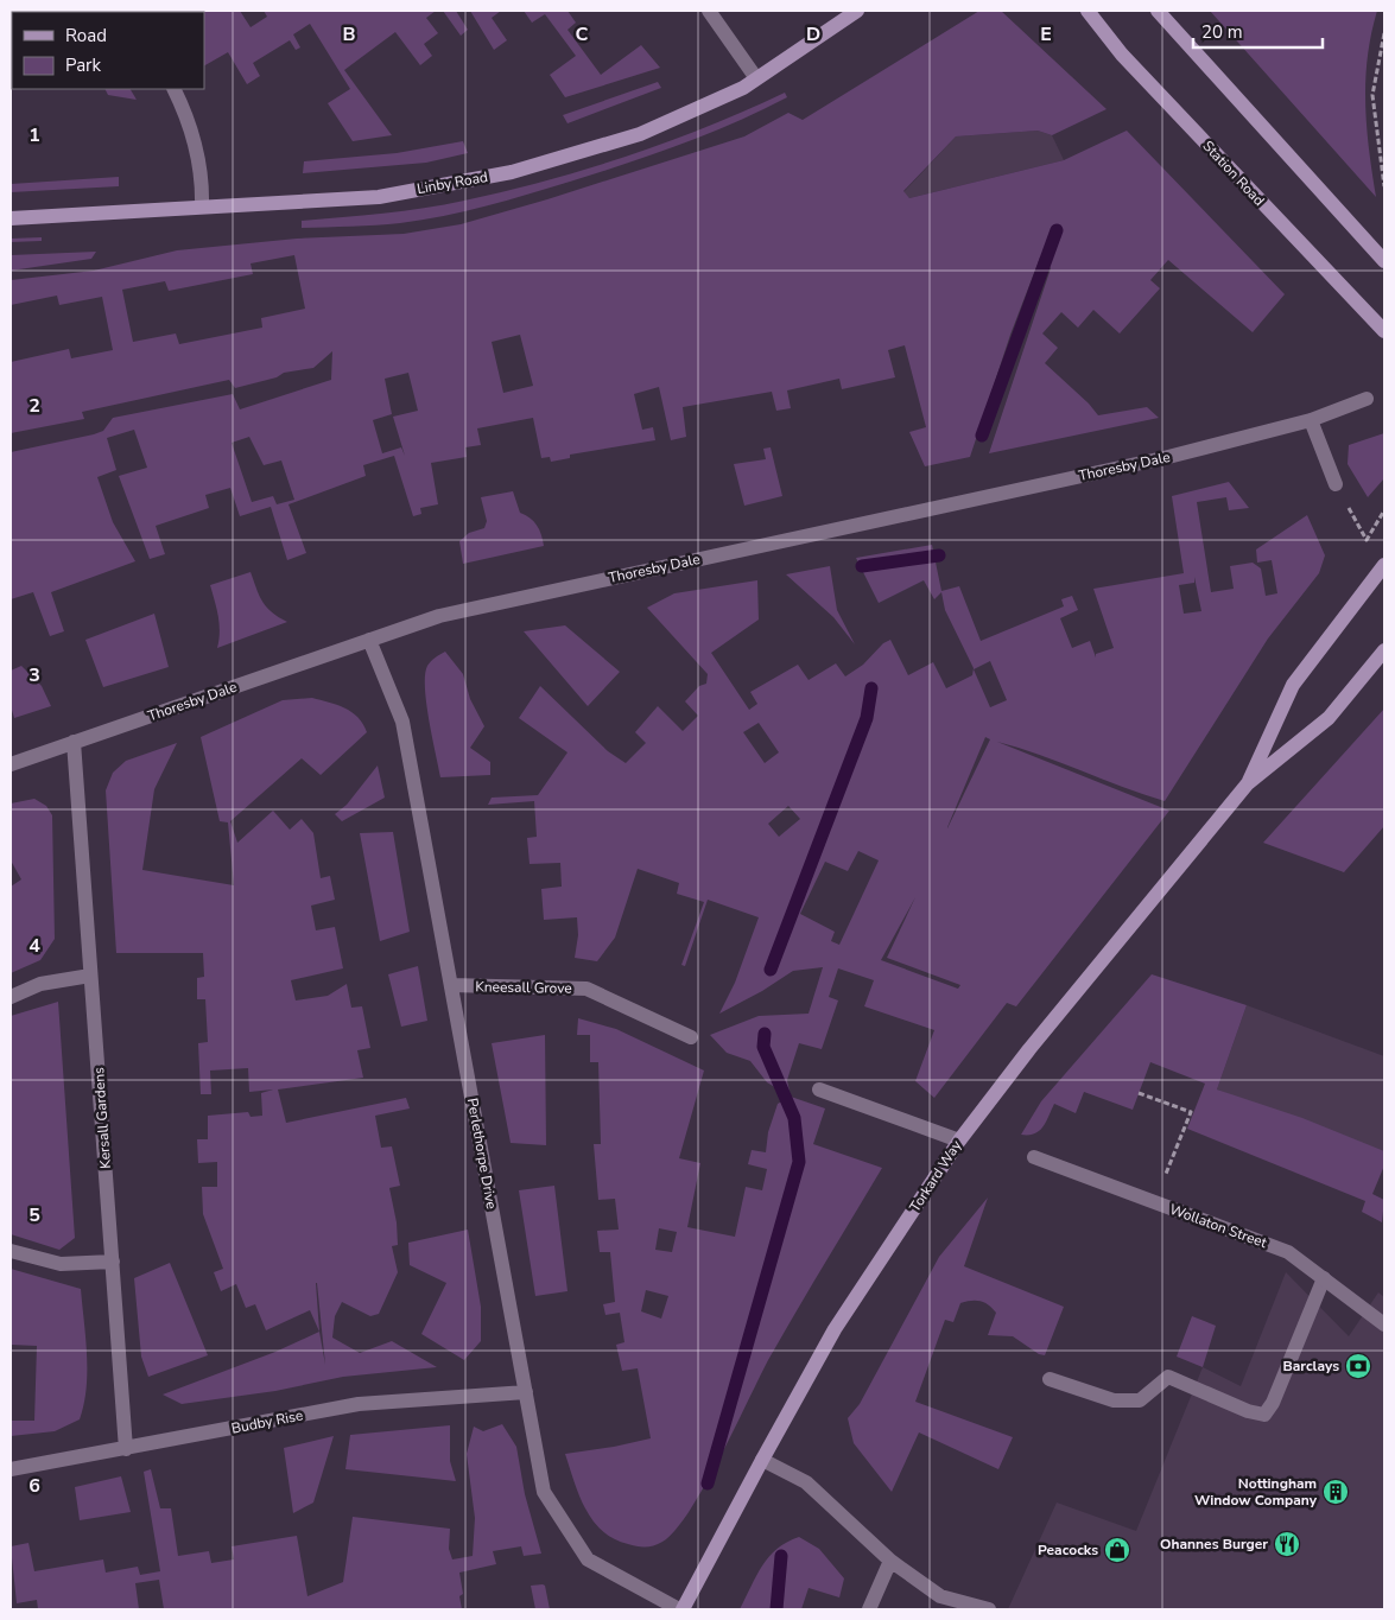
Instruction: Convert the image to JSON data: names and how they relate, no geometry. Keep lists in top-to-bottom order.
{
  "streets": {
    "street": [
      "Station Road",
      "Linby Road",
      "Thoresby Dale",
      "Kneesall Grove",
      "Kersall Gardens",
      "Perlethorpe Drive",
      "Torkard Way",
      "Wollaton Street",
      "Budby Rise"
    ]
  },
  "crossings": [
    ["Thoresby Dale", "Kersall Gardens"],
    ["Thoresby Dale", "Perlethorpe Drive"],
    ["Kneesall Grove", "Perlethorpe Drive"],
    ["Kersall Gardens", "Budby Rise"],
    ["Perlethorpe Drive", "Torkard Way"],
    ["Perlethorpe Drive", "Budby Rise"]
  ],
  "places": {
    "bank": ["Barclays"],
    "building": ["Nottingham Window Company"],
    "restaurant": ["Ohannes Burger"],
    "shop": ["Peacocks"]
  },
  "legend": ["Road", "Park"],
  "scale_bar": "20 m",
  "grid": {
    "columns": [
      "B",
      "C",
      "D",
      "E"
    ],
    "rows": [
      "1",
      "2",
      "3",
      "4",
      "5",
      "6"
    ]
  }
}
